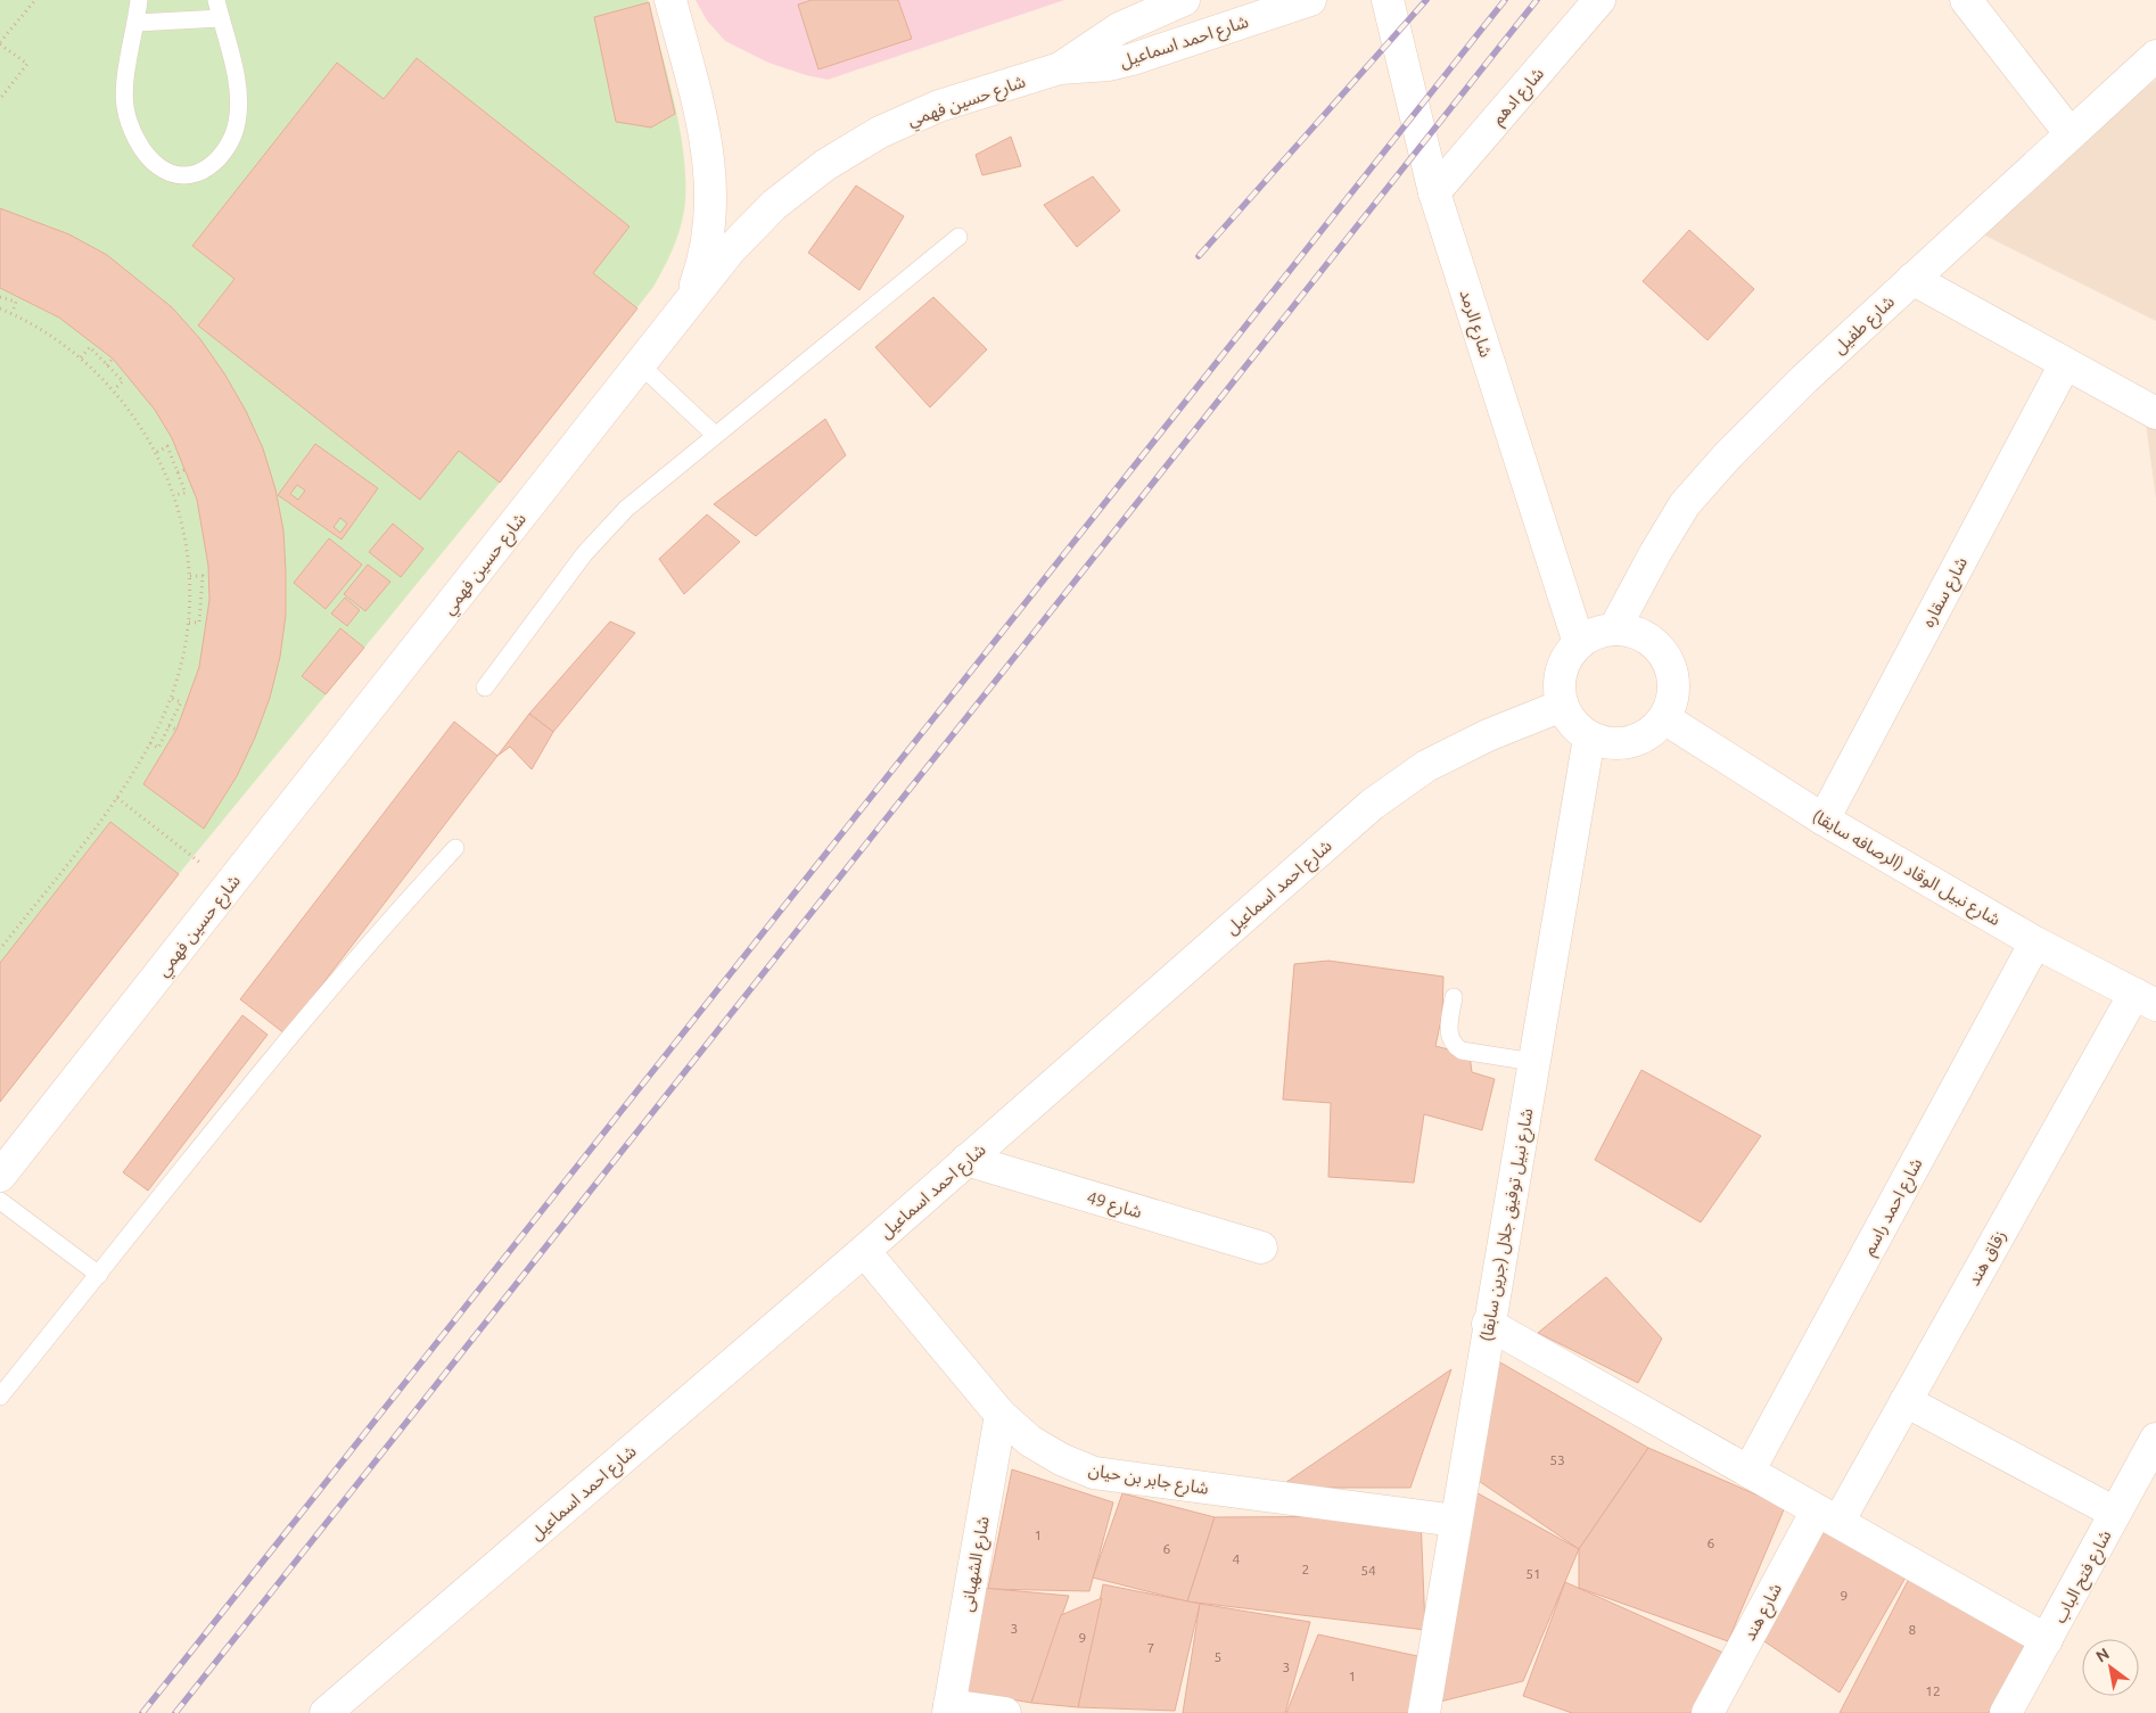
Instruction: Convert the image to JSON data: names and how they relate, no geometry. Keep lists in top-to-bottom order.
{
  "streets": {
    "street": [
      "شارع احمد اسماعيل",
      "شارع ادهم",
      "شارع حسين فهمي",
      "شارع الرمد",
      "شارع طفيل",
      "شارع سقاره",
      "شارع نبيل الوقاد (الرصافه سابقا)",
      "شارع 49",
      "شارع احمد راسم",
      "شارع نبيل توفيق جلال (جرين سابقا)",
      "زقاق هند",
      "شارع جابر بن حيان",
      "شارع الشهبانى",
      "شارع فتح الباب",
      "شارع هند"
    ]
  },
  "crossings": [
    ["شارع احمد اسماعيل", "شارع حسين فهمي"],
    ["شارع احمد اسماعيل", "شارع الرمد"],
    ["شارع احمد اسماعيل", "شارع طفيل"],
    ["شارع احمد اسماعيل", "شارع نبيل الوقاد (الرصافه سابقا)"],
    ["شارع احمد اسماعيل", "شارع 49"],
    ["شارع احمد اسماعيل", "شارع نبيل توفيق جلال (جرين سابقا)"],
    ["شارع احمد اسماعيل", "شارع جابر بن حيان"],
    ["شارع ادهم", "شارع الرمد"],
    ["شارع الرمد", "شارع طفيل"],
    ["شارع الرمد", "شارع نبيل الوقاد (الرصافه سابقا)"],
    ["شارع الرمد", "شارع نبيل توفيق جلال (جرين سابقا)"],
    ["شارع طفيل", "شارع نبيل الوقاد (الرصافه سابقا)"],
    ["شارع طفيل", "شارع نبيل توفيق جلال (جرين سابقا)"],
    ["شارع سقاره", "شارع نبيل الوقاد (الرصافه سابقا)"],
    ["شارع نبيل الوقاد (الرصافه سابقا)", "شارع احمد راسم"],
    ["شارع نبيل الوقاد (الرصافه سابقا)", "شارع نبيل توفيق جلال (جرين سابقا)"],
    ["شارع نبيل الوقاد (الرصافه سابقا)", "زقاق هند"],
    ["شارع نبيل توفيق جلال (جرين سابقا)", "شارع جابر بن حيان"],
    ["زقاق هند", "شارع هند"],
    ["شارع جابر بن حيان", "شارع الشهبانى"]
  ],
  "house_numbers": [
    "53",
    "1",
    "6",
    "6",
    "4",
    "2",
    "54",
    "51",
    "9",
    "3",
    "8",
    "9",
    "7",
    "5",
    "3",
    "1",
    "12"
  ],
  "north": "top left"
}
